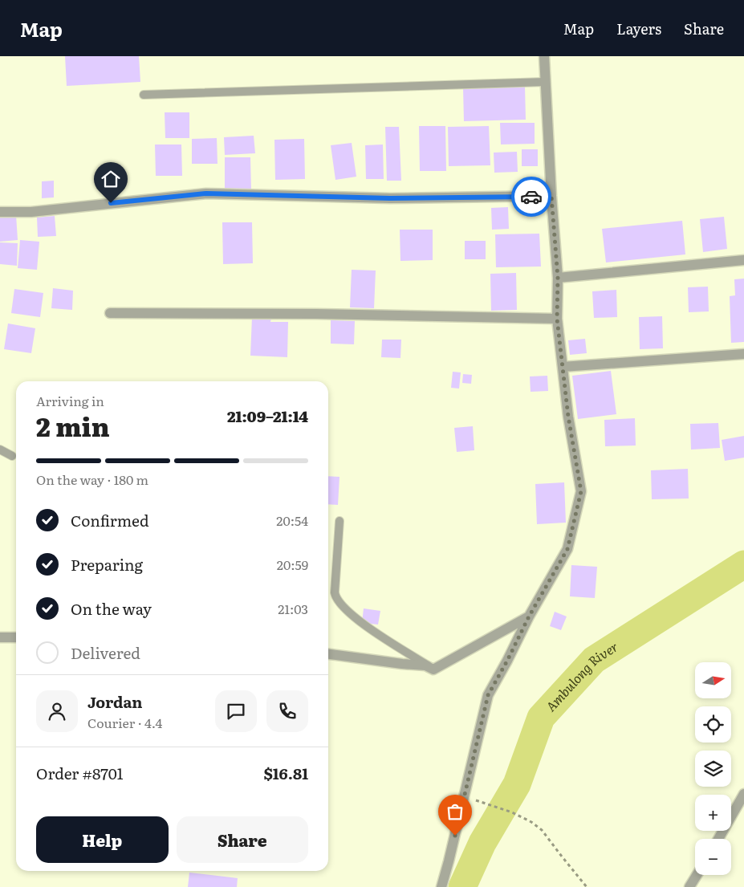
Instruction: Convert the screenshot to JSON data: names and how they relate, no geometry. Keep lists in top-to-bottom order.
{
  "water": ["Ambulong River"],
  "north": "right",
  "page": {
    "header": "Map",
    "nav": ["Map", "Layers", "Share"],
    "heading": ["2 min", "Arriving in", "21:09–21:14"],
    "panel": [
      "Jordan",
      "Courier · 4.4",
      "Order #8701",
      "$16.81"
    ],
    "bar": "On the way · 180 m",
    "list": [
      ["Confirmed", "20:54"],
      ["Preparing", "20:59"],
      ["On the way", "21:03"],
      "Delivered"
    ],
    "map_buttons": ["+", "−"],
    "buttons": ["Help", "Share"]
  }
}
